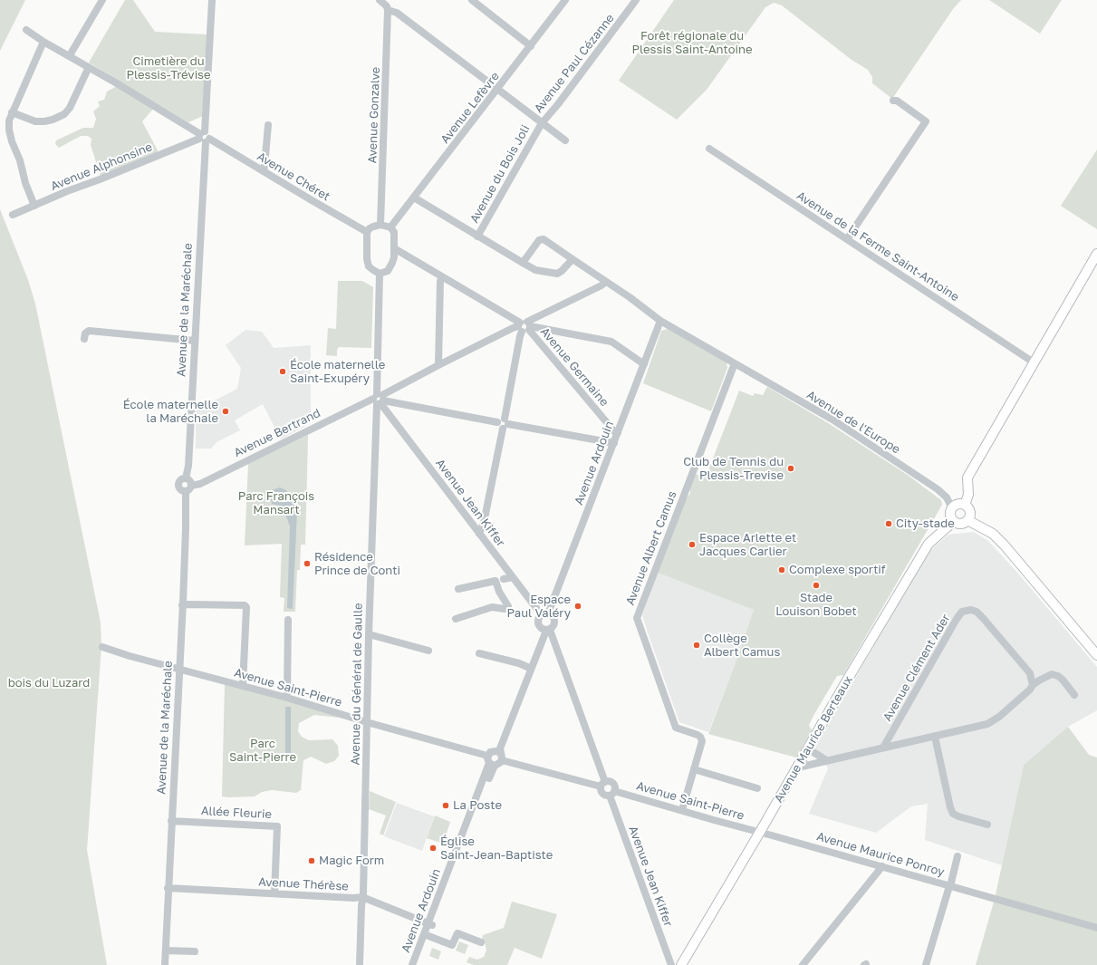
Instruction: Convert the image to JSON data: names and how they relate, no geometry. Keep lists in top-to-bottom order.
{
  "streets": {
    "main road": ["Avenue Maurice Berteaux"],
    "street": [
      "Avenue Paul Cézanne",
      "Avenue Lefèvre",
      "Avenue Gonzalve",
      "Avenue Alphonsine",
      "Avenue du Bois Joli",
      "Avenue Chéret",
      "Avenue de la Ferme Saint-Antoine",
      "Avenue de la Maréchale",
      "Avenue Germaine",
      "Avenue de l'Europe",
      "Avenue Bertrand",
      "Avenue Ardouin",
      "Avenue Jean Kiffer",
      "Avenue Albert Camus",
      "Avenue Clément Ader",
      "Avenue du Général de Gaulle",
      "Avenue Saint-Pierre",
      "Allée Fleurie",
      "Avenue Maurice Ponroy",
      "Avenue Thérèse"
    ]
  },
  "crossings": [
    ["Avenue Paul Cézanne", "Avenue du Bois Joli"],
    ["Avenue Lefèvre", "Avenue Gonzalve"],
    ["Avenue Lefèvre", "Avenue Chéret"],
    ["Avenue Lefèvre", "Avenue du Général de Gaulle"],
    ["Avenue Gonzalve", "Avenue Chéret"],
    ["Avenue Gonzalve", "Avenue du Général de Gaulle"],
    ["Avenue Alphonsine", "Avenue Chéret"],
    ["Avenue Alphonsine", "Avenue de la Maréchale"],
    ["Avenue Chéret", "Avenue de la Maréchale"],
    ["Avenue Chéret", "Avenue du Général de Gaulle"],
    ["Avenue de la Maréchale", "Avenue Bertrand"],
    ["Avenue de la Maréchale", "Avenue Saint-Pierre"],
    ["Avenue de la Maréchale", "Allée Fleurie"],
    ["Avenue de la Maréchale", "Avenue Thérèse"],
    ["Avenue Germaine", "Avenue Bertrand"],
    ["Avenue Germaine", "Avenue Ardouin"],
    ["Avenue de l'Europe", "Avenue Ardouin"],
    ["Avenue de l'Europe", "Avenue Albert Camus"],
    ["Avenue de l'Europe", "Avenue Maurice Berteaux"],
    ["Avenue Bertrand", "Avenue Jean Kiffer"],
    ["Avenue Bertrand", "Avenue du Général de Gaulle"],
    ["Avenue Ardouin", "Avenue Jean Kiffer"],
    ["Avenue Ardouin", "Avenue Saint-Pierre"],
    ["Avenue Ardouin", "Avenue Thérèse"],
    ["Avenue Jean Kiffer", "Avenue du Général de Gaulle"],
    ["Avenue Jean Kiffer", "Avenue Saint-Pierre"],
    ["Avenue Albert Camus", "Avenue Saint-Pierre"],
    ["Avenue du Général de Gaulle", "Avenue Saint-Pierre"],
    ["Avenue du Général de Gaulle", "Avenue Thérèse"],
    ["Avenue Saint-Pierre", "Avenue Maurice Berteaux"],
    ["Avenue Saint-Pierre", "Avenue Maurice Ponroy"],
    ["Avenue Maurice Berteaux", "Avenue Maurice Ponroy"],
    ["Allée Fleurie", "Avenue Thérèse"]
  ],
  "parks": [
    "Forêt régionale du Plessis Saint-Antoine",
    "Cimetière du Plessis-Trévise",
    "Parc François Mansart",
    "bois du Luzard",
    "Parc Saint-Pierre"
  ],
  "places": [
    "École maternelle Saint-Exupéry",
    "École maternelle la Maréchale",
    "Club de Tennis du Plessis-Trevise",
    "City-stade",
    "Espace Arlette et Jacques Carlier",
    "Résidence Prince de Conti",
    "Complexe sportif",
    "Stade Louison Bobet",
    "Espace Paul Valéry",
    "Collège Albert Camus",
    "La Poste",
    "Église Saint-Jean-Baptiste",
    "Magic Form"
  ]
}
